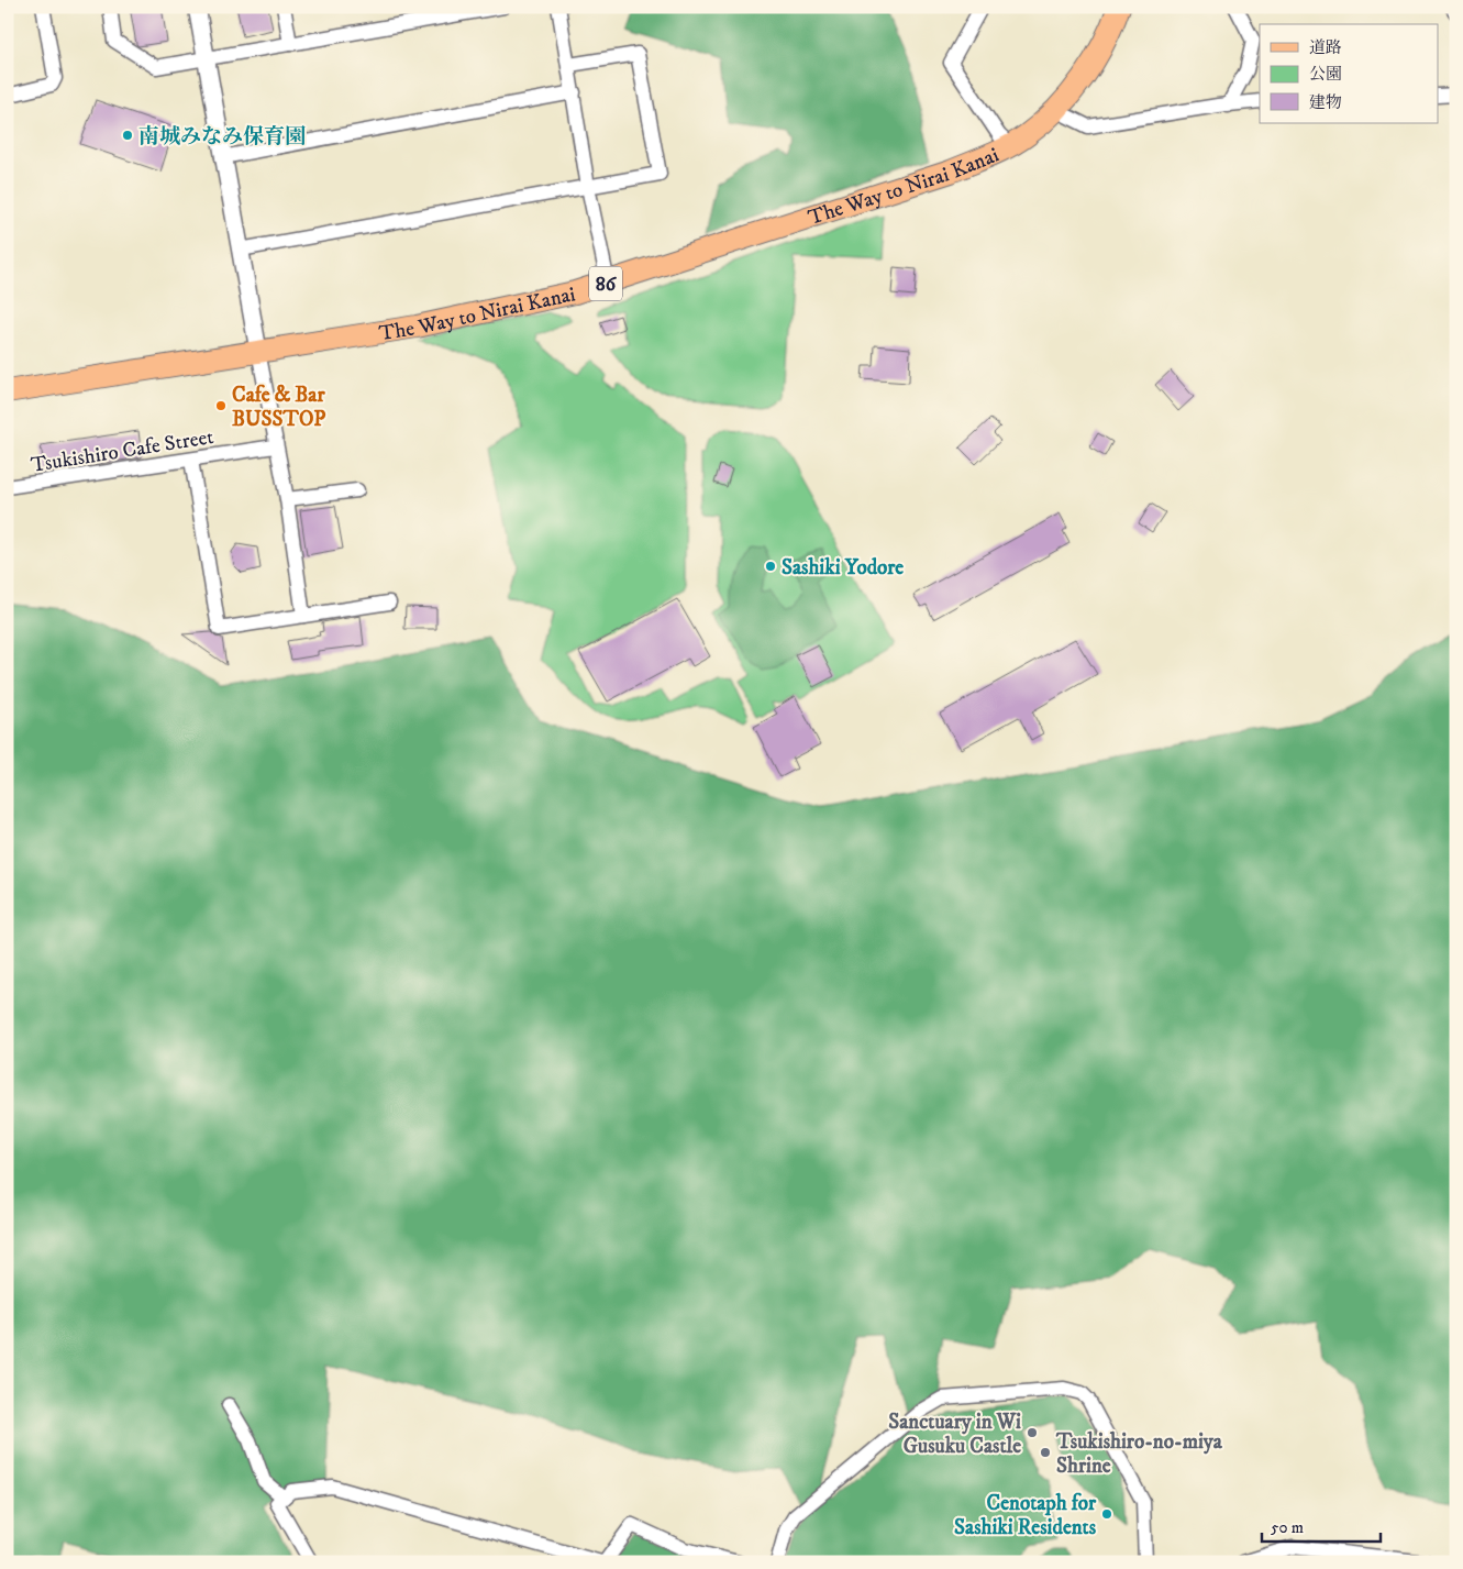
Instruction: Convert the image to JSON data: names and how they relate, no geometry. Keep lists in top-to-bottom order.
{
  "streets": {
    "main road": ["The Way to Nirai Kanai", "86"],
    "street": ["Tsukishiro Cafe Street"]
  },
  "places": [
    "南城みなみ保育園",
    "Cafe & Bar BUSSTOP",
    "Sashiki Yodore",
    "Sanctuary in Wi Gusuku Castle",
    "Tsukishiro-no-miya Shrine",
    "Cenotaph for Sashiki Residents"
  ],
  "legend": ["道路", "公園", "建物"],
  "scale_bar": "50 m"
}
